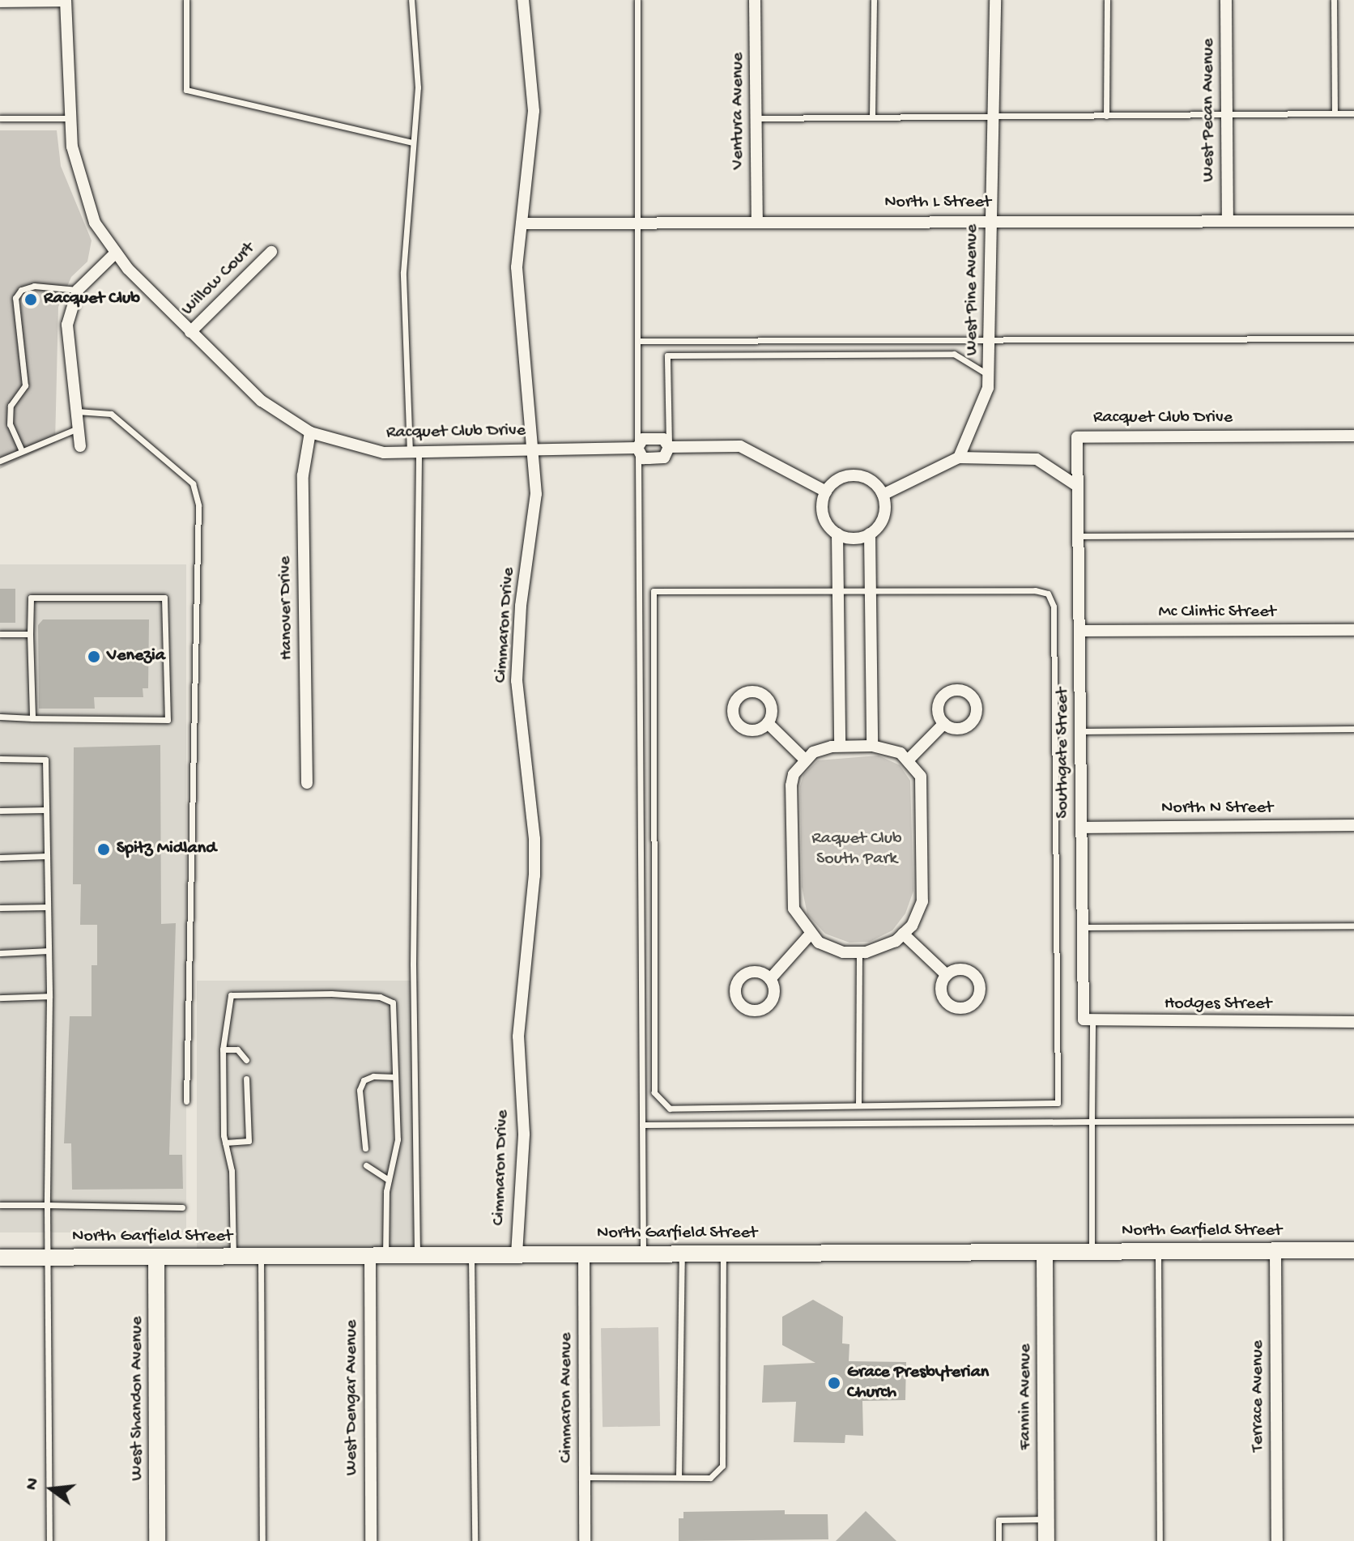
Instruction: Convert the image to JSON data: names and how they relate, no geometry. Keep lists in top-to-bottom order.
{
  "streets": {
    "main road": ["North Garfield Street", "Fannin Avenue", "West Shandon Avenue"],
    "street": [
      "West Pecan Avenue",
      "Ventura Avenue",
      "North L Street",
      "Willow Court",
      "West Pine Avenue",
      "Racquet Club Drive",
      "Hanover Drive",
      "Mc Clintic Street",
      "Cimmaron Drive",
      "Southgate Street",
      "North N Street",
      "Hodges Street",
      "Terrace Avenue",
      "West Dengar Avenue",
      "Cimmaron Avenue"
    ]
  },
  "crossings": [
    ["West Pecan Avenue", "North L Street"],
    ["Ventura Avenue", "North L Street"],
    ["North L Street", "West Pine Avenue"],
    ["North L Street", "Cimmaron Drive"],
    ["Willow Court", "Racquet Club Drive"],
    ["Racquet Club Drive", "Hanover Drive"],
    ["Racquet Club Drive", "Cimmaron Drive"],
    ["Racquet Club Drive", "Southgate Street"],
    ["Mc Clintic Street", "Southgate Street"],
    ["Cimmaron Drive", "North Garfield Street"],
    ["Southgate Street", "North N Street"],
    ["Southgate Street", "Hodges Street"],
    ["North Garfield Street", "Terrace Avenue"],
    ["North Garfield Street", "Fannin Avenue"],
    ["North Garfield Street", "West Dengar Avenue"],
    ["North Garfield Street", "Cimmaron Avenue"],
    ["North Garfield Street", "West Shandon Avenue"]
  ],
  "parks": ["Raquet Club South Park"],
  "places": [
    "Racquet Club",
    "Venezia",
    "Spitz Midland",
    "Grace Presbyterian Church"
  ],
  "north": "left"
}
